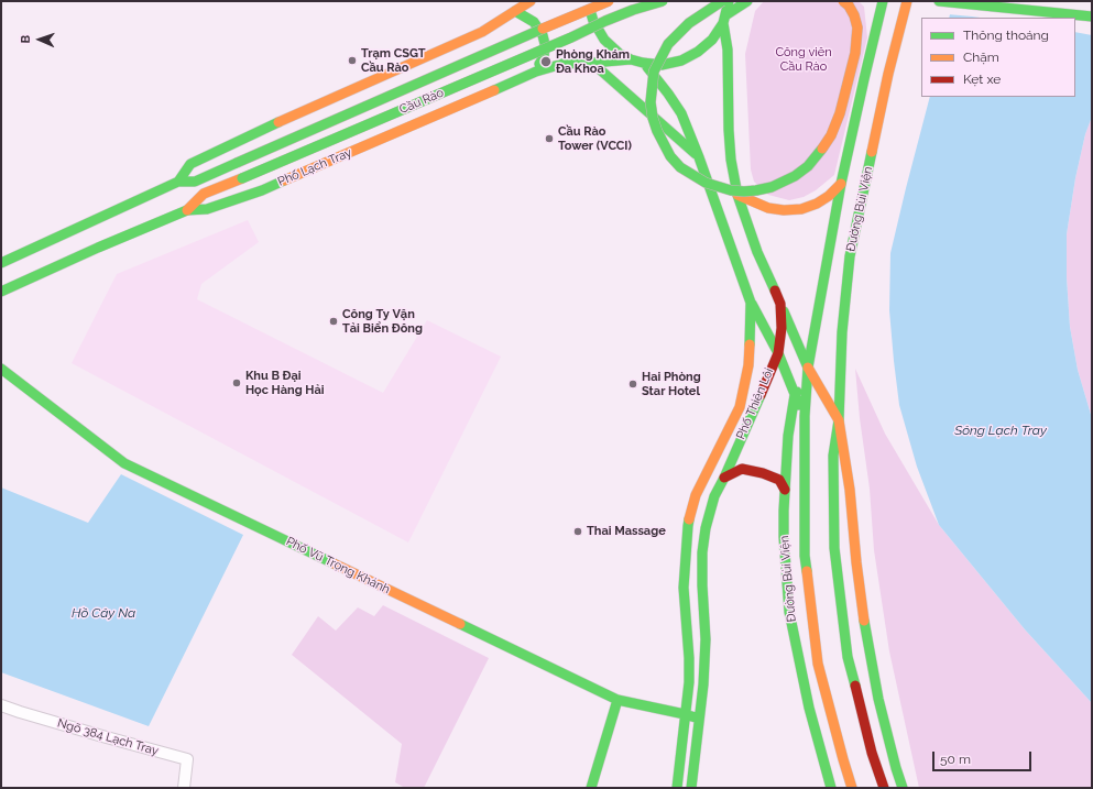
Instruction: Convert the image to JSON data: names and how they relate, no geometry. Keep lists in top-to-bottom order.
{
  "streets": {
    "main road": [
      "Cầu Rào",
      "Phố Lạch Tray",
      "Đường Bùi Viện",
      "Phố Thiên Lôi",
      "Phố Vũ Trọng Khánh"
    ],
    "street": ["Ngõ 384 Lạch Tray"]
  },
  "crossings": [
    ["Cầu Rào", "Phố Lạch Tray"],
    ["Phố Thiên Lôi", "Phố Vũ Trọng Khánh"]
  ],
  "water": ["Sông Lạch Tray", "Hồ Cây Na"],
  "parks": ["Công viên Cầu Rào"],
  "places": [
    "Trạm CSGT Cầu Rào",
    "Phòng Khám Đa Khoa",
    "Cầu Rào Tower (VCCI)",
    "Công Ty Vận Tải Biển Đông",
    "Khu B Đại Học Hàng Hải",
    "Hai Phòng Star Hotel",
    "Thai Massage"
  ],
  "legend": ["Thông thoáng", "Chậm", "Kẹt xe"],
  "scale_bar": "50 m",
  "north": "left"
}
